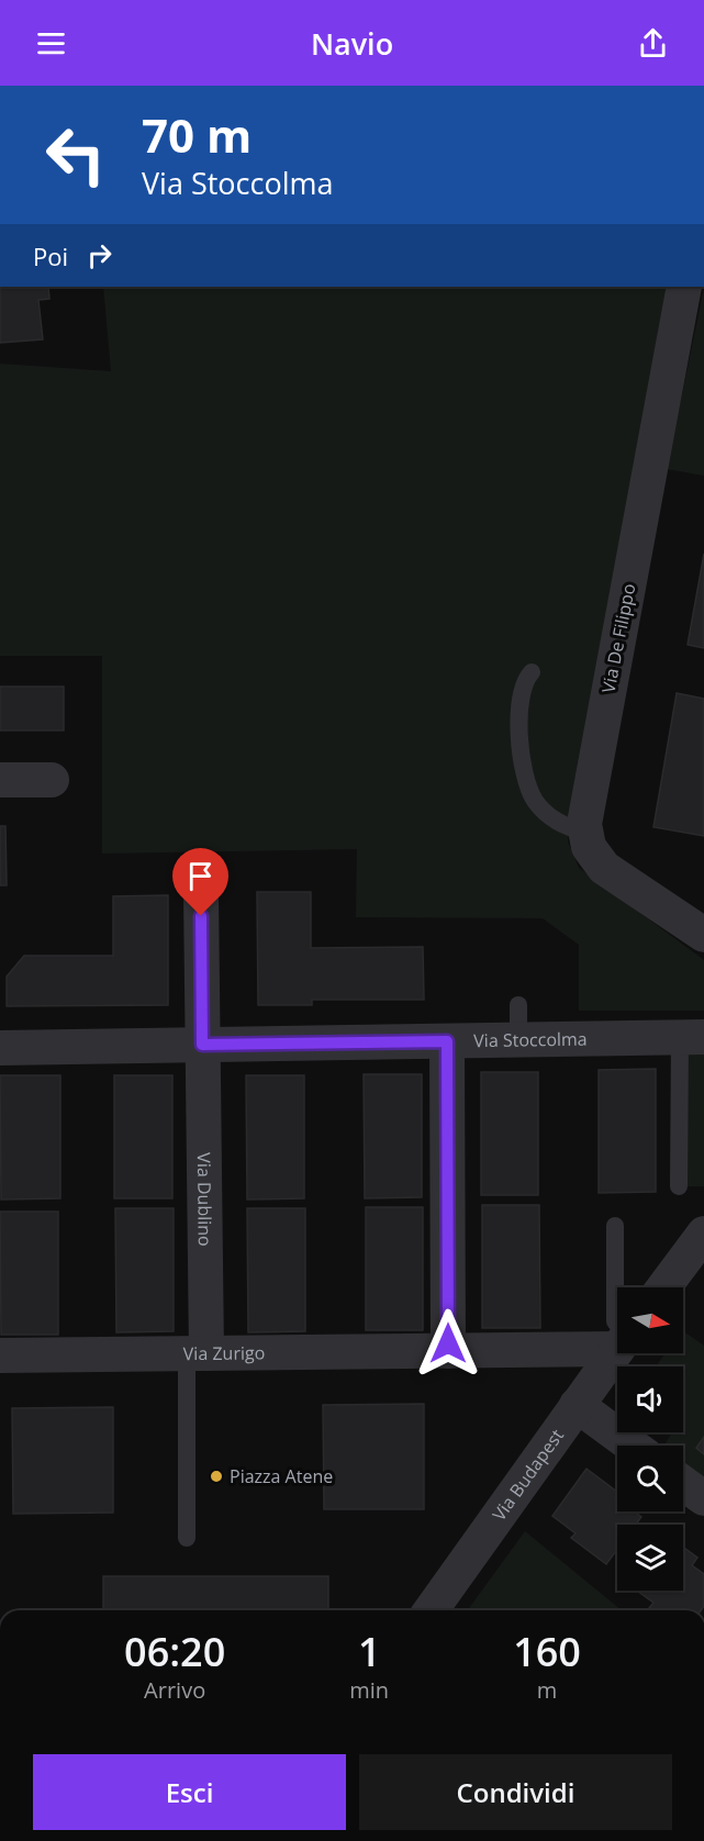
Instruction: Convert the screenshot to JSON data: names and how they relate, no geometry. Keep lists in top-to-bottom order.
{
  "streets": {
    "street": [
      "Via De Filippo",
      "Via Stoccolma",
      "Via Dublino",
      "Via Zurigo",
      "Via Budapest"
    ]
  },
  "crossings": [
    ["Via Stoccolma", "Via Dublino"],
    ["Via Dublino", "Via Zurigo"]
  ],
  "places": ["Piazza Atene"],
  "north": "right",
  "page": {
    "header": "Navio",
    "turn": ["70 m", "Via Stoccolma"],
    "then": "Poi",
    "eta": [
      "06:20",
      "Arrivo",
      "1",
      "min",
      "160",
      "m"
    ],
    "buttons": ["Esci", "Condividi"]
  }
}
